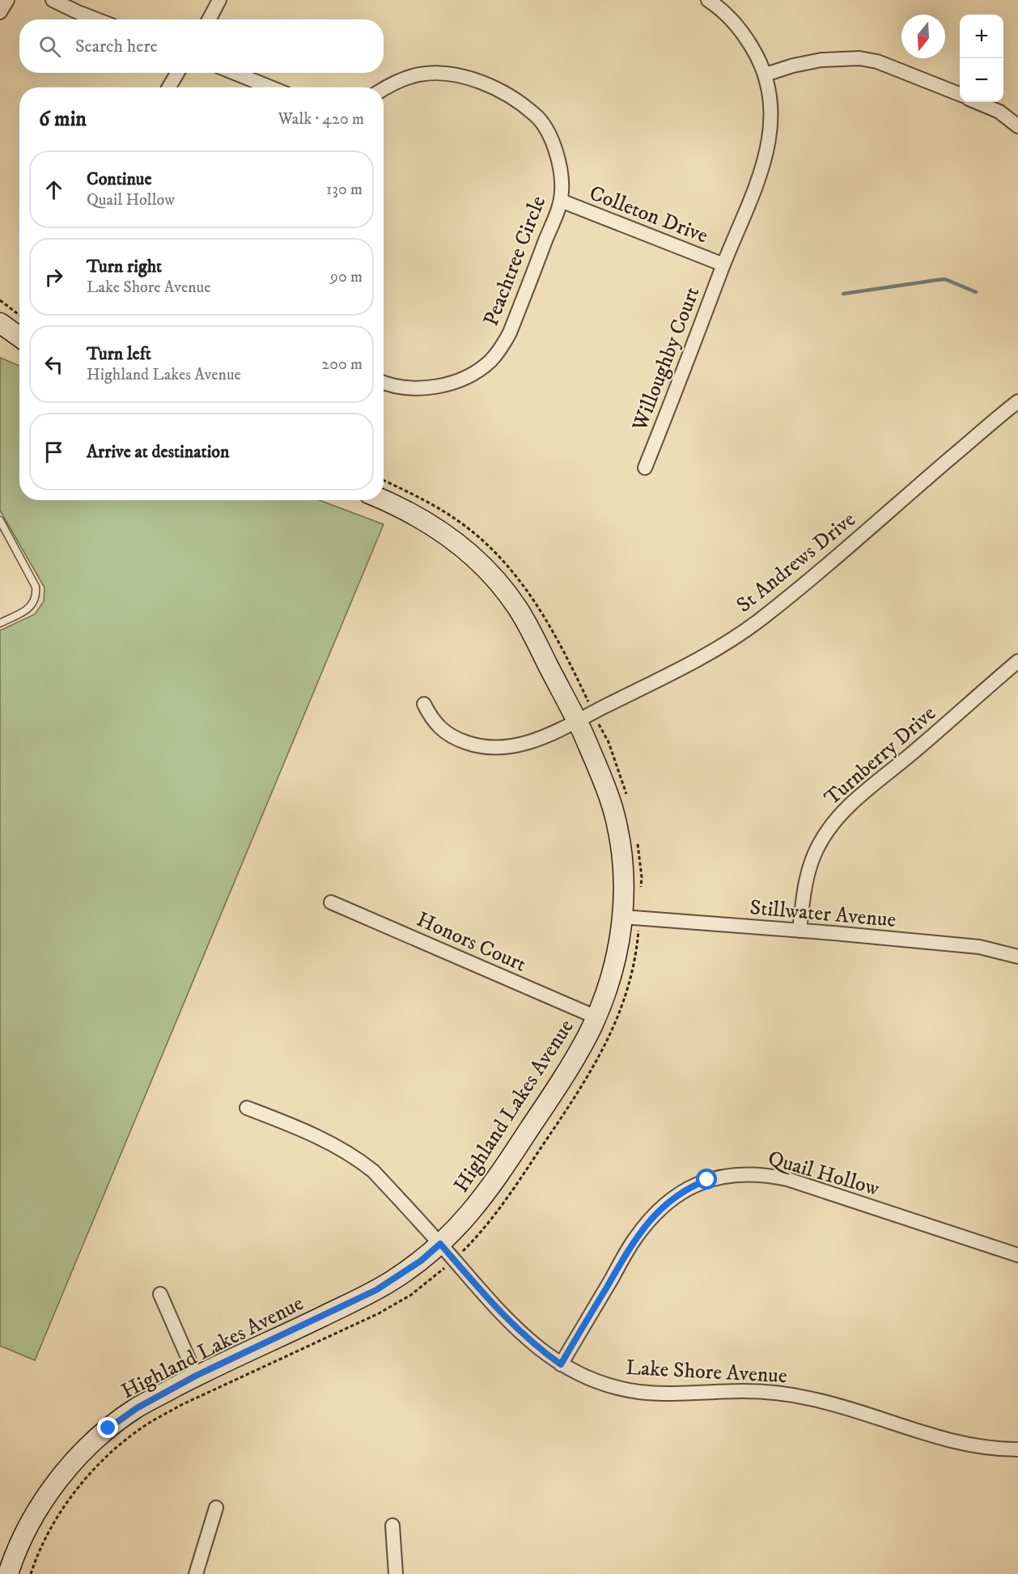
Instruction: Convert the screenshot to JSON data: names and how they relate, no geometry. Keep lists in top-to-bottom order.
{
  "streets": {
    "street": [
      "Colleton Drive",
      "Peachtree Circle",
      "Willoughby Court",
      "St Andrews Drive",
      "Turnberry Drive",
      "Stillwater Avenue",
      "Honors Court",
      "Highland Lakes Avenue",
      "Quail Hollow",
      "Lake Shore Avenue"
    ]
  },
  "crossings": [
    ["Colleton Drive", "Peachtree Circle"],
    ["Colleton Drive", "Willoughby Court"],
    ["St Andrews Drive", "Highland Lakes Avenue"],
    ["Turnberry Drive", "Stillwater Avenue"],
    ["Stillwater Avenue", "Highland Lakes Avenue"],
    ["Honors Court", "Highland Lakes Avenue"],
    ["Highland Lakes Avenue", "Lake Shore Avenue"],
    ["Quail Hollow", "Lake Shore Avenue"]
  ],
  "north": "bottom",
  "page": {
    "map_buttons": ["+", "−"],
    "search": "Search here",
    "heading": ["6 min", "Walk · 420 m"],
    "list": [
      ["Continue", "Quail Hollow", "130 m"],
      ["Turn right", "Lake Shore Avenue", "90 m"],
      ["Turn left", "Highland Lakes Avenue", "200 m"],
      "Arrive at destination"
    ]
  }
}
